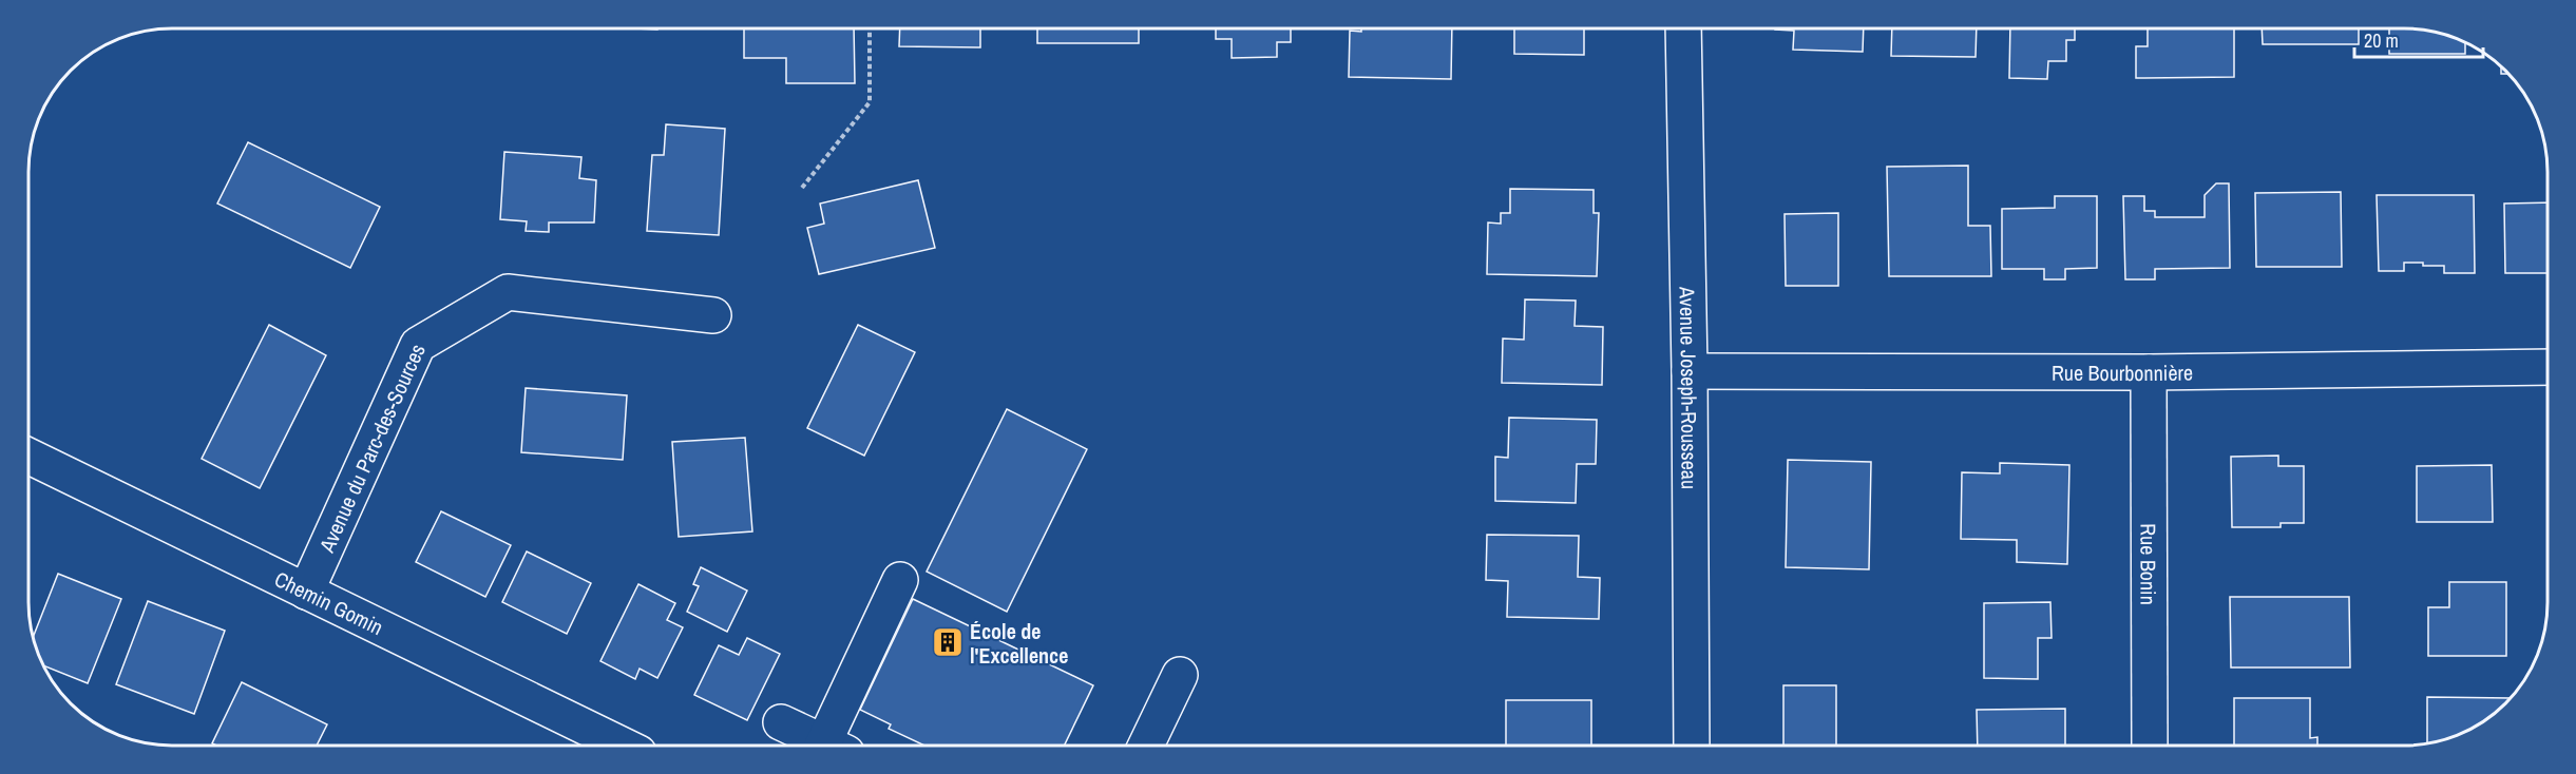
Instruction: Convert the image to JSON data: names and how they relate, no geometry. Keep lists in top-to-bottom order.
{
  "streets": {
    "street": [
      "Rue Bourbonnière",
      "Avenue Joseph-Rousseau",
      "Avenue du Parc-des-Sources",
      "Rue Bonin",
      "Chemin Gomin"
    ]
  },
  "crossings": [
    ["Rue Bourbonnière", "Avenue Joseph-Rousseau"],
    ["Rue Bourbonnière", "Rue Bonin"],
    ["Avenue du Parc-des-Sources", "Chemin Gomin"]
  ],
  "places": {
    "building": ["École de l'Excellence"]
  },
  "scale_bar": "20 m"
}
